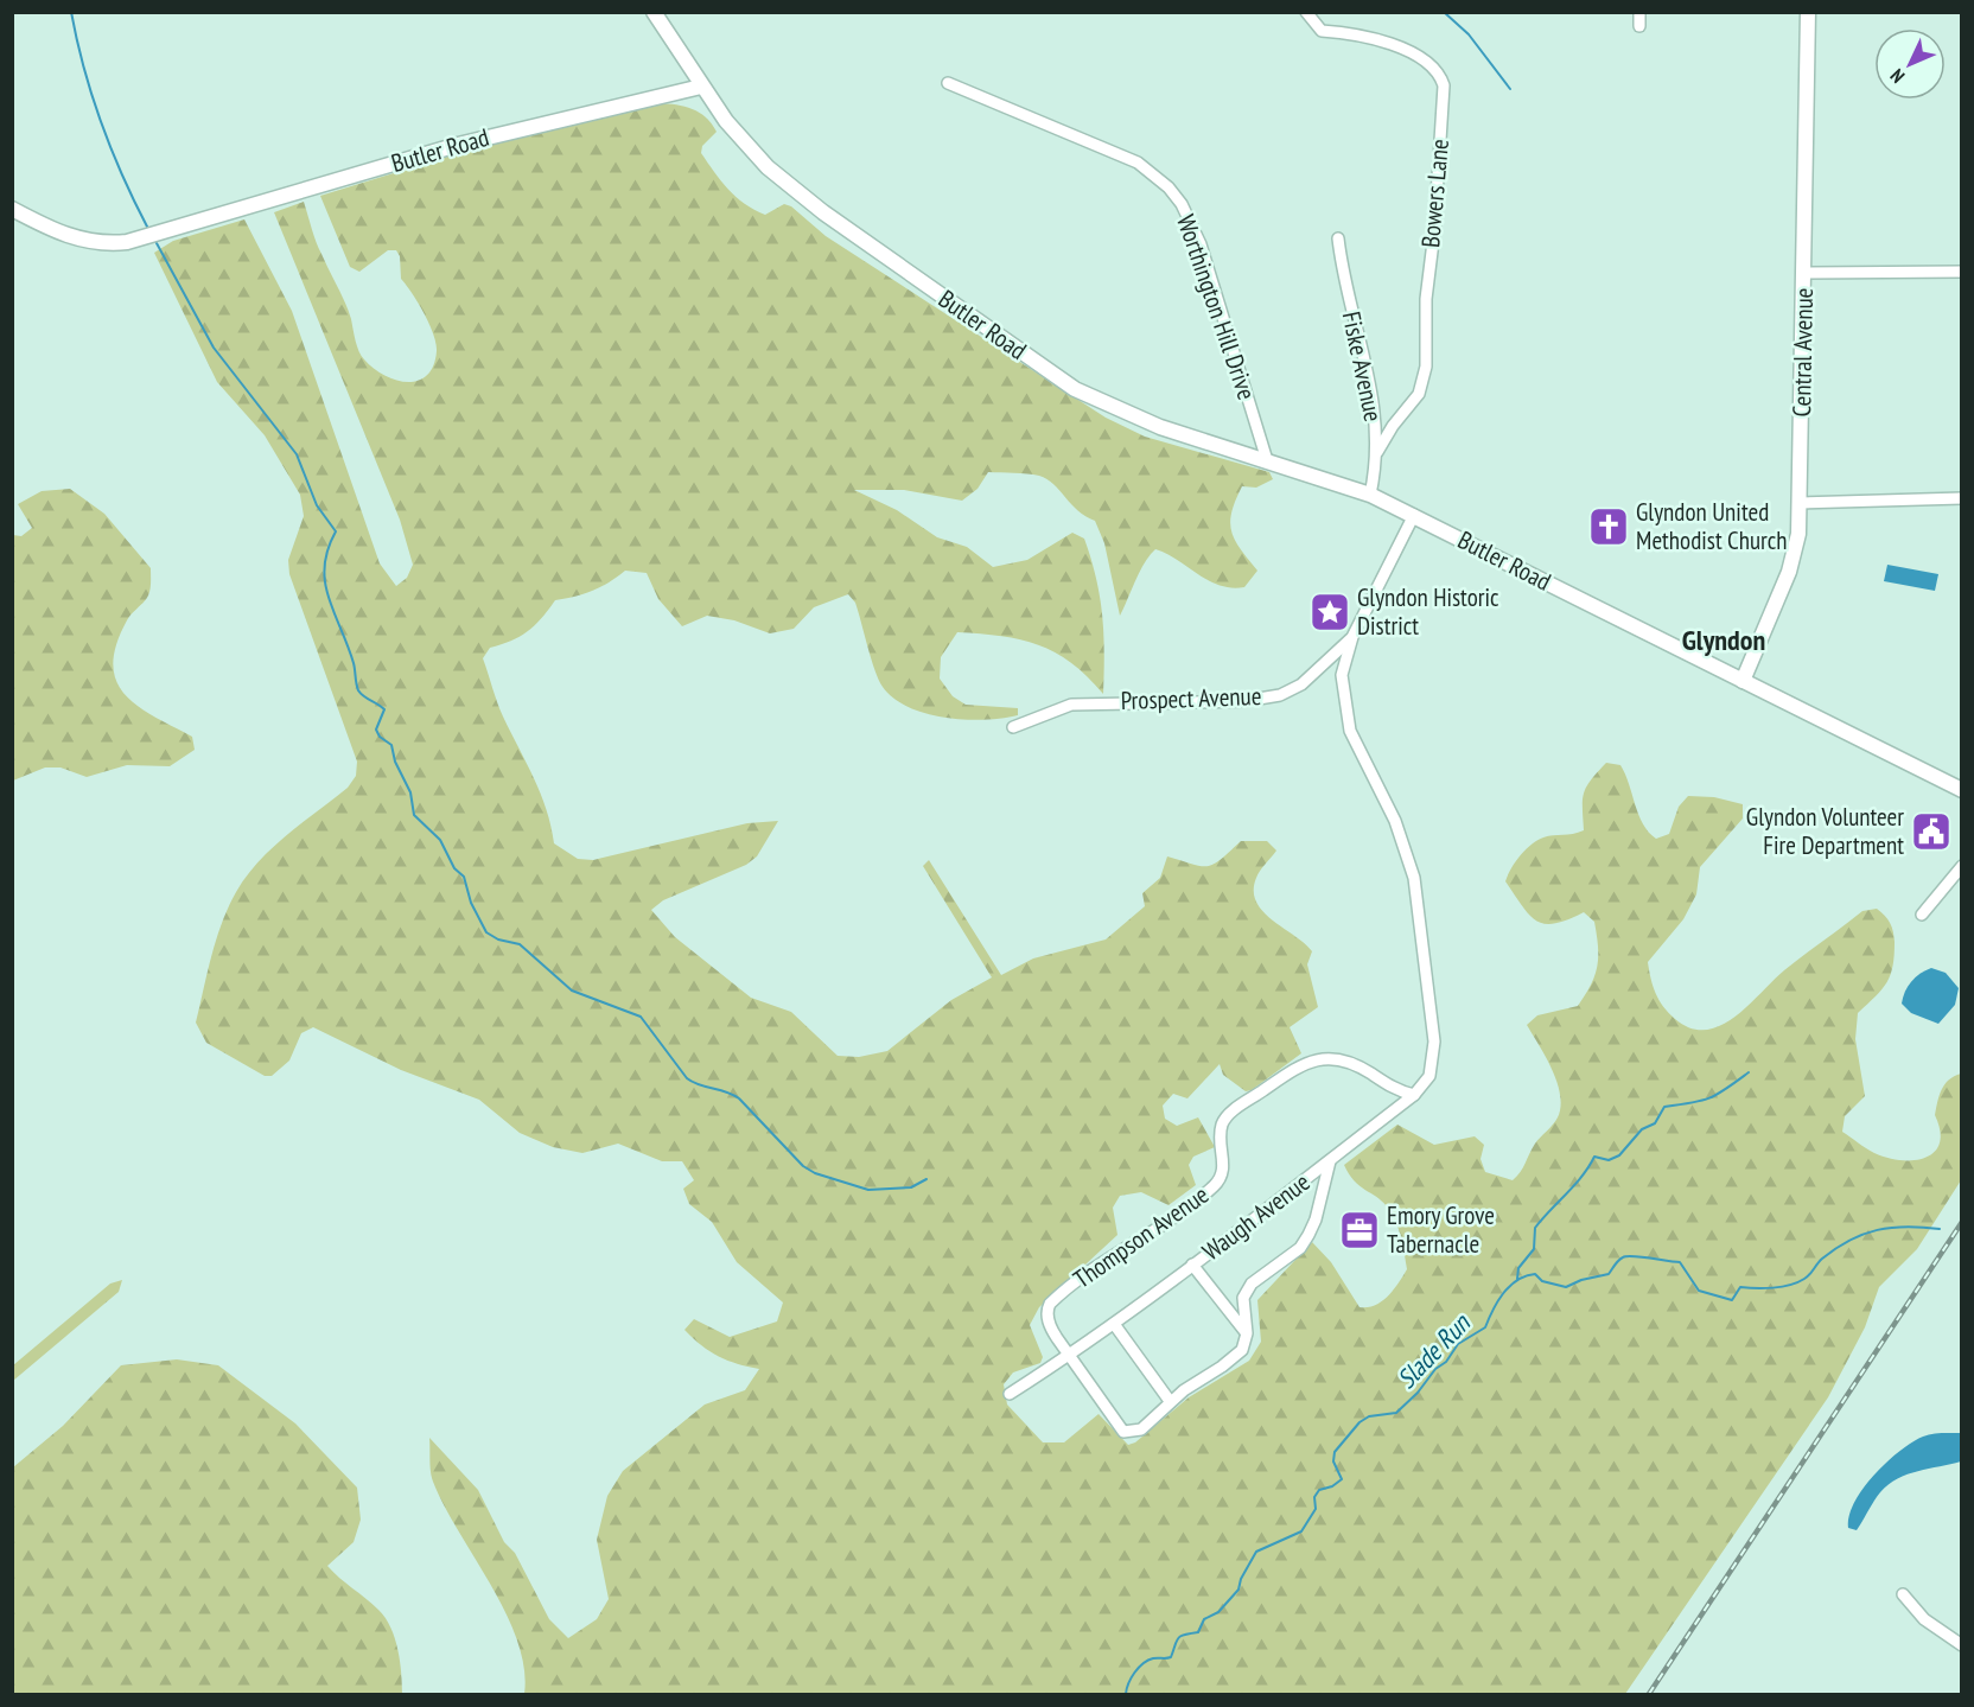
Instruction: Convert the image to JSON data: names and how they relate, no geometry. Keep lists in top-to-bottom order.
{
  "streets": {
    "main road": ["Butler Road", "Central Avenue"],
    "street": [
      "Bowers Lane",
      "Worthington Hill Drive",
      "Fiske Avenue",
      "Prospect Avenue",
      "Waugh Avenue",
      "Thompson Avenue"
    ]
  },
  "crossings": [
    ["Butler Road", "Worthington Hill Drive"],
    ["Butler Road", "Central Avenue"],
    ["Butler Road", "Fiske Avenue"],
    ["Bowers Lane", "Fiske Avenue"],
    ["Prospect Avenue", "Waugh Avenue"],
    ["Waugh Avenue", "Thompson Avenue"]
  ],
  "districts": ["Glyndon"],
  "water": ["Slade Run"],
  "places": {
    "church": ["Glyndon United Methodist Church"],
    "place": ["Glyndon Historic District"],
    "public building": ["Glyndon Volunteer Fire Department"],
    "office": ["Emory Grove Tabernacle"]
  },
  "north": "bottom left"
}
